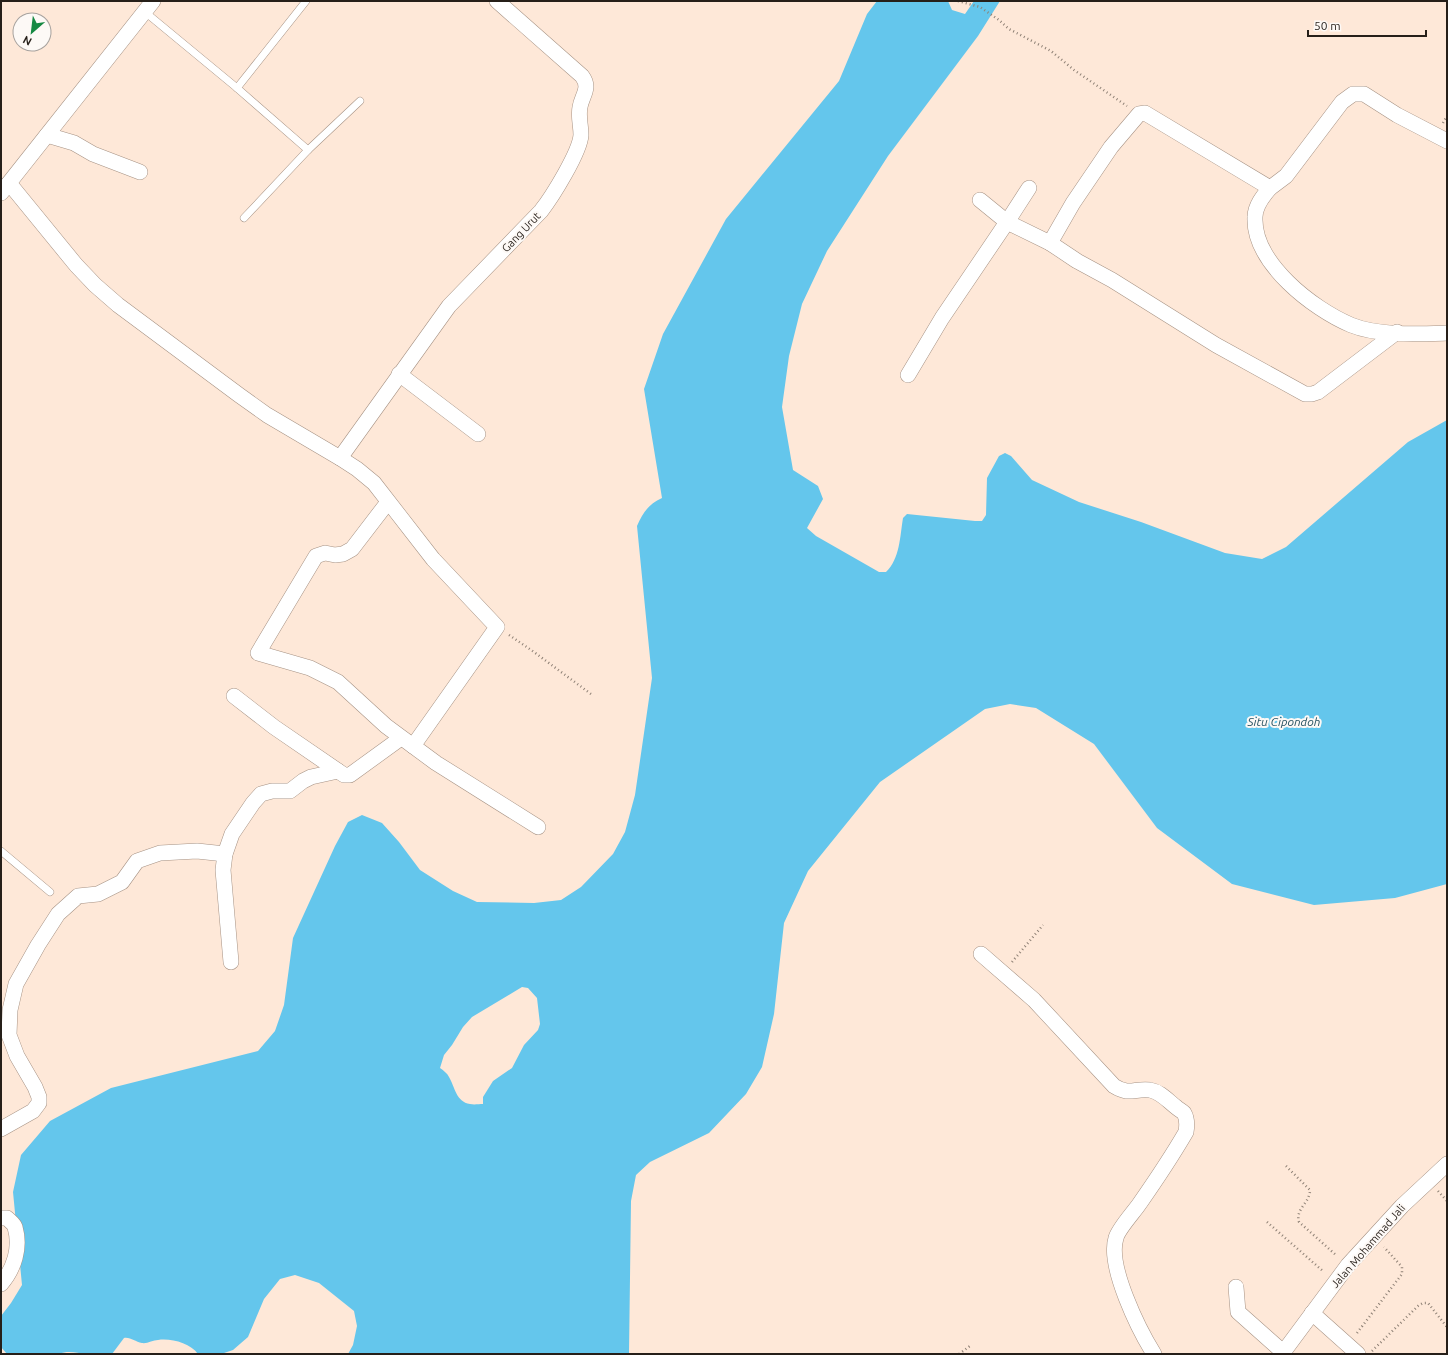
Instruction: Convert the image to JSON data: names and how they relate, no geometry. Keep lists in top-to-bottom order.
{
  "streets": {
    "street": ["Gang Urut", "Jalan Mohammad Jali"]
  },
  "water": ["Situ Cipondoh"],
  "scale_bar": "50 m",
  "north": "bottom left"
}
